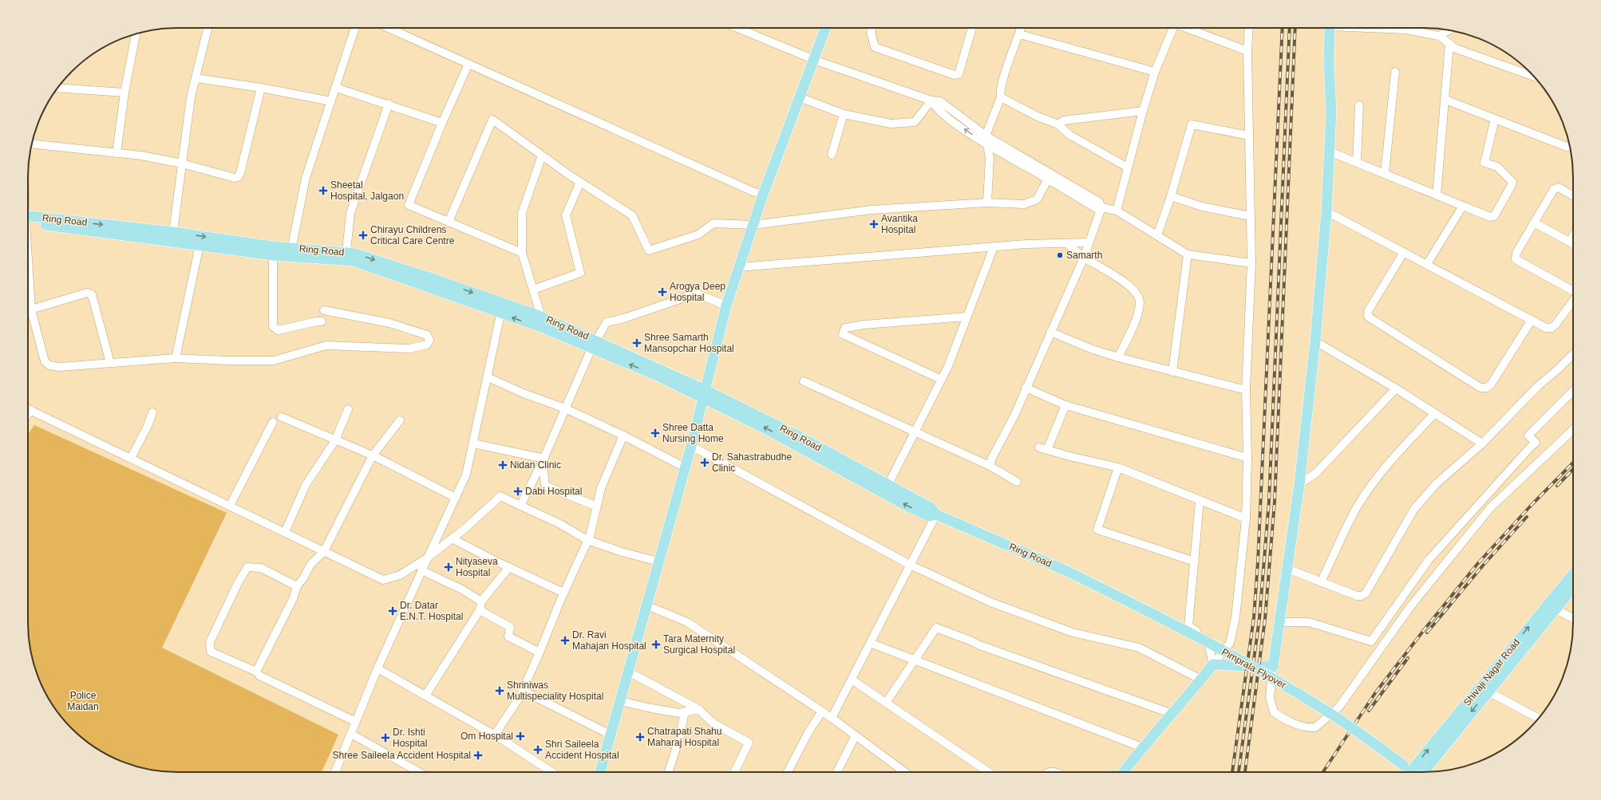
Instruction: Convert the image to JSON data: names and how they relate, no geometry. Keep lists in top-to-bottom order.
{
  "streets": {
    "main road": ["Ring Road", "Pimprala Flyover", "Shivaji Nagar Road"]
  },
  "crossings": [
    ["Ring Road", "Pimprala Flyover"]
  ],
  "parks": ["Police Maidan"],
  "places": {
    "health": [
      "Sheetal Hospital, Jalgaon",
      "Avantika Hospital",
      "Chirayu Childrens Critical Care Centre",
      "Arogya Deep Hospital",
      "Shree Samarth Mansopchar Hospital",
      "Shree Datta Nursing Home",
      "Dr. Sahastrabudhe Clinic",
      "Nidan Clinic",
      "Dabi Hospital",
      "Nityaseva Hospital",
      "Dr. Datar E.N.T. Hospital",
      "Dr. Ravi Mahajan Hospital",
      "Tara Maternity Surgical Hospital",
      "Shriniwas Multispeciality Hospital",
      "Om Hospital",
      "Chatrapati Shahu Maharaj Hospital",
      "Dr. Ishti Hospital",
      "Shri Saileela Accident Hospital",
      "Shree Saileela Accident Hospital"
    ],
    "other": ["Samarth"]
  }
}
